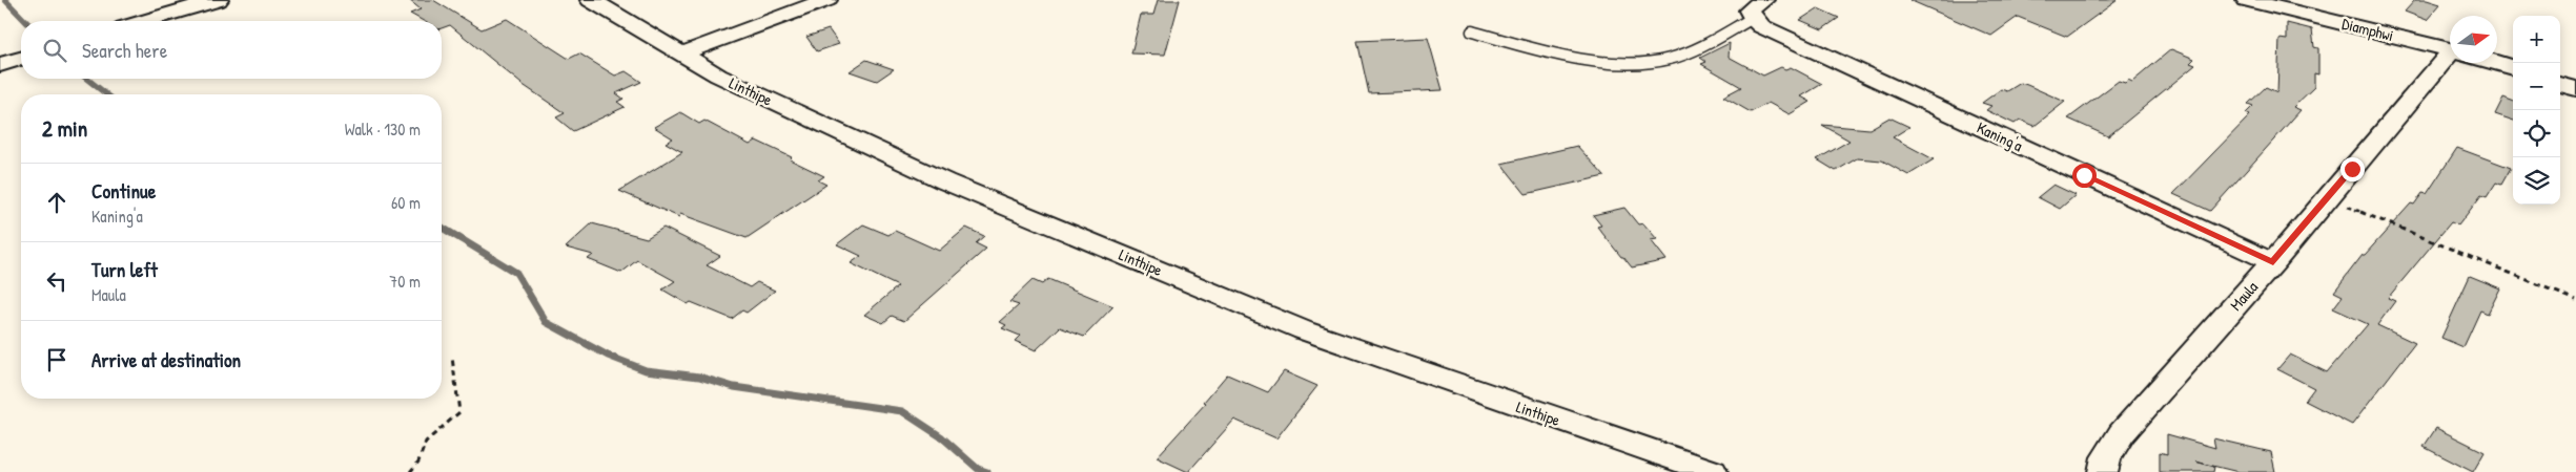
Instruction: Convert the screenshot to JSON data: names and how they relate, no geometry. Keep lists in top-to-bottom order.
{
  "streets": {
    "street": [
      "Diamphwi",
      "Linthipe",
      "Kaning'a",
      "Maula"
    ]
  },
  "crossings": [
    ["Kaning'a", "Maula"]
  ],
  "north": "right",
  "page": {
    "map_buttons": ["+", "−"],
    "search": "Search here",
    "heading": ["2 min", "Walk · 130 m"],
    "list": [
      ["Continue", "Kaning'a", "60 m"],
      ["Turn left", "Maula", "70 m"],
      "Arrive at destination"
    ]
  }
}
